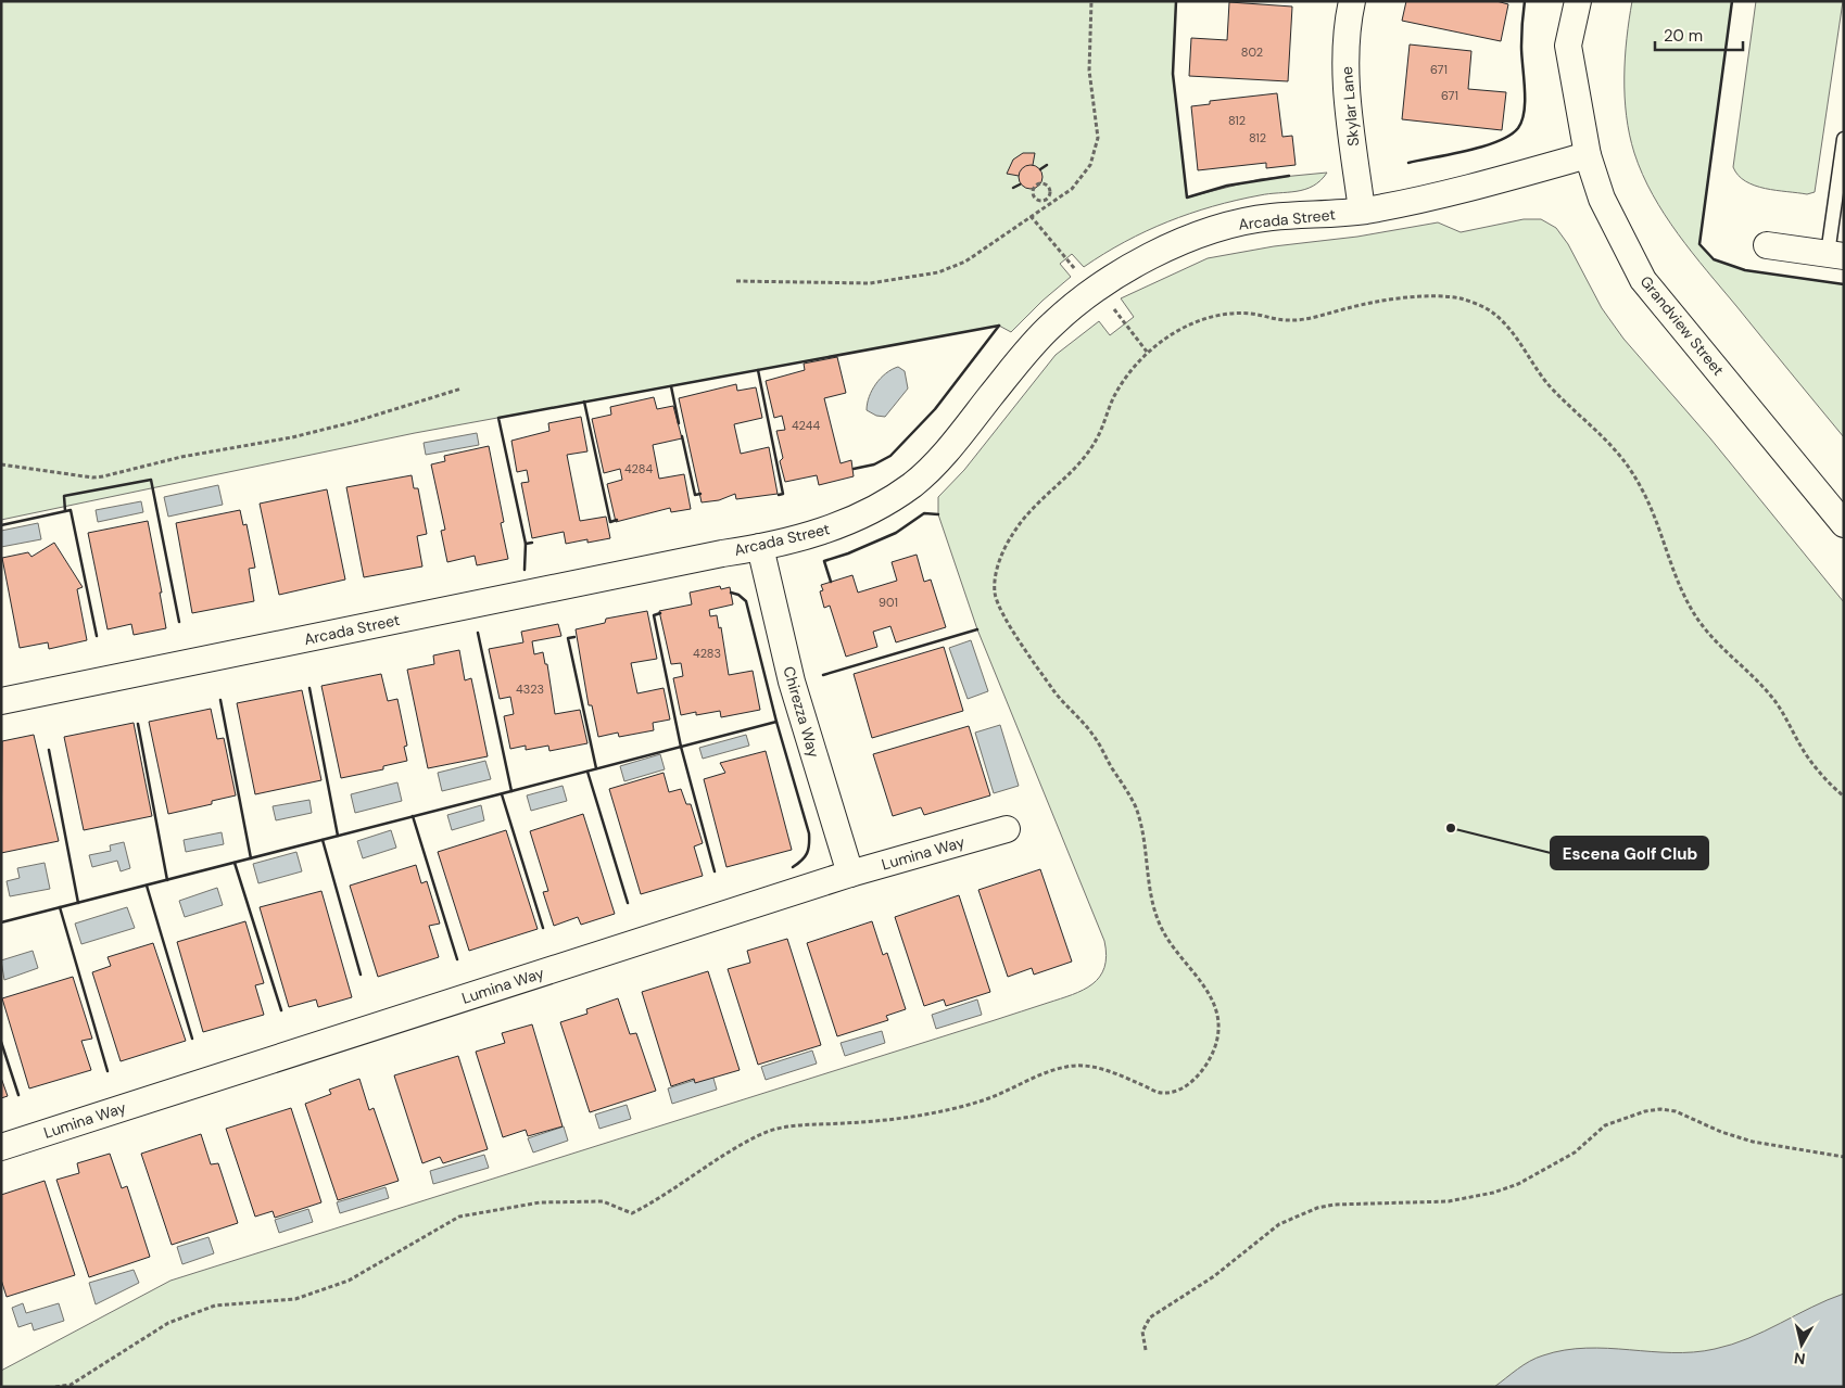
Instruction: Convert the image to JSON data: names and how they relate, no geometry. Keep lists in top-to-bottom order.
{
  "streets": {
    "street": [
      "Skylar Lane",
      "Arcada Street",
      "Grandview Street",
      "Chirezza Way",
      "Lumina Way"
    ]
  },
  "crossings": [
    ["Skylar Lane", "Arcada Street"],
    ["Arcada Street", "Grandview Street"],
    ["Arcada Street", "Chirezza Way"],
    ["Chirezza Way", "Lumina Way"]
  ],
  "places": ["Escena Golf Club"],
  "house_numbers": [
    "802",
    "671",
    "671",
    "812",
    "812",
    "4244",
    "4284",
    "901",
    "4283",
    "4323"
  ],
  "scale_bar": "20 m",
  "north": "bottom"
}
